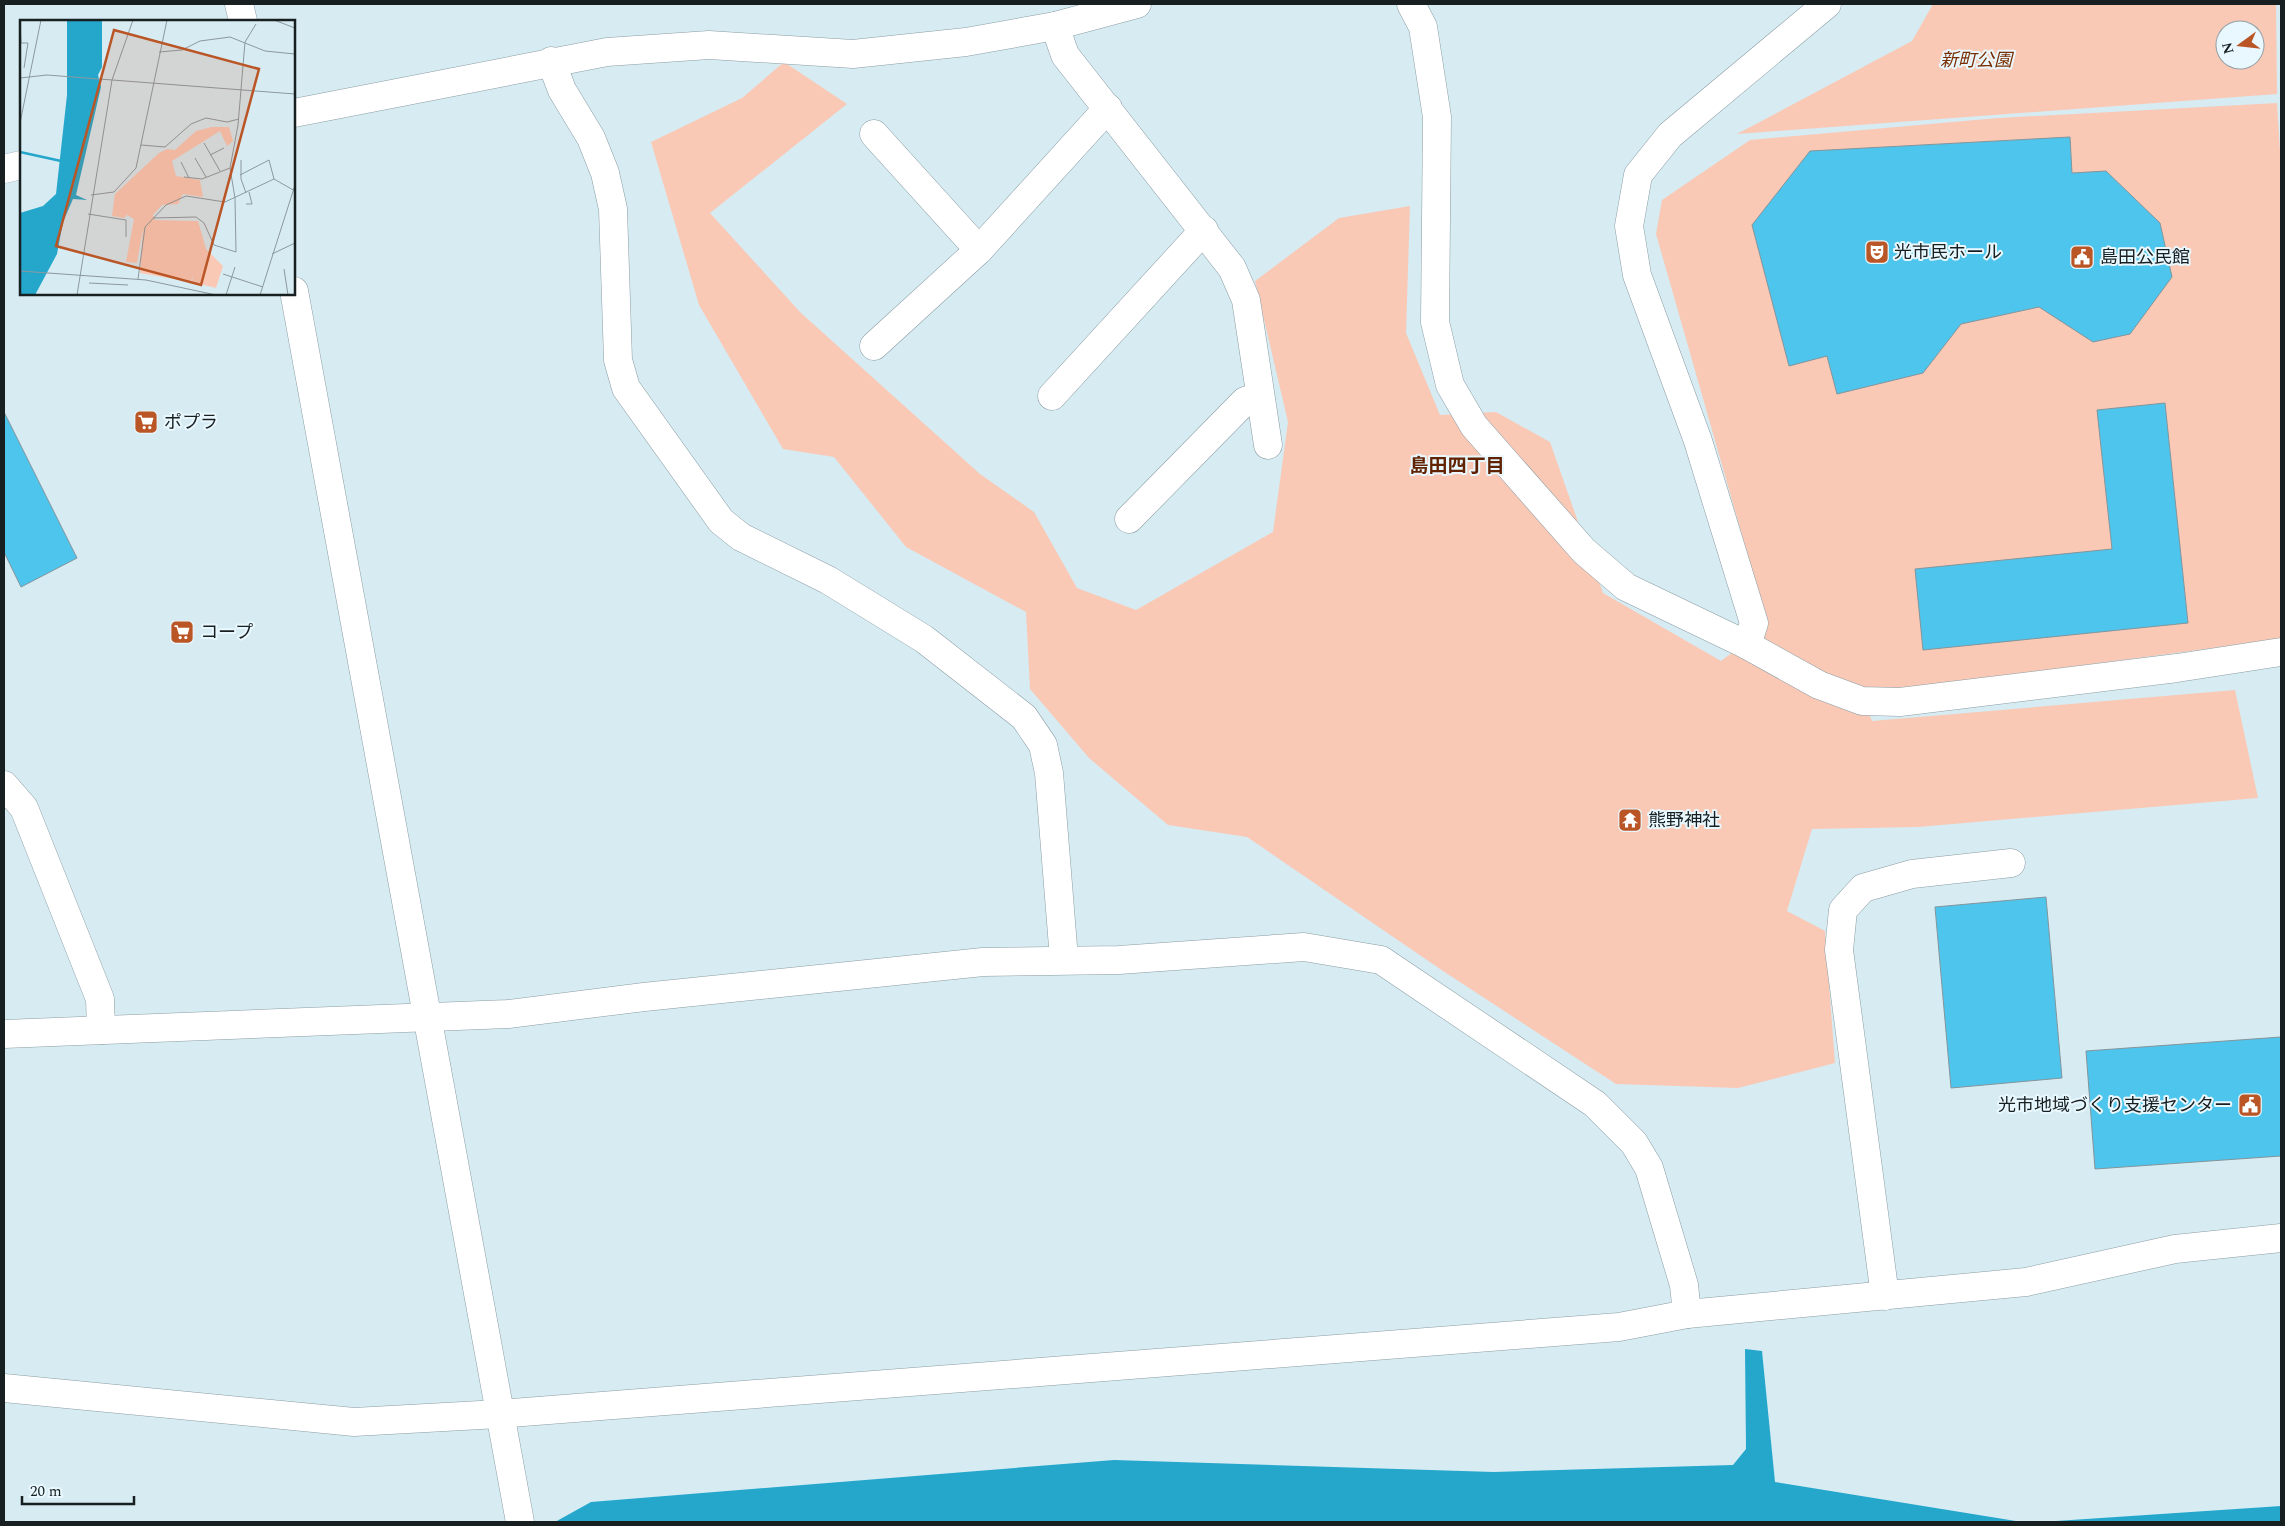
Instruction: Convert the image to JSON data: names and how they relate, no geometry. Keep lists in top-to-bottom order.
{
  "districts": ["島田四丁目"],
  "parks": ["新町公園"],
  "places": {
    "theatre": ["光市民ホール"],
    "public building": ["島田公民館", "光市地域づくり支援センター"],
    "supermarket": ["ポプラ", "コープ"],
    "temple": ["熊野神社"]
  },
  "scale_bar": "20 m",
  "north": "left"
}
